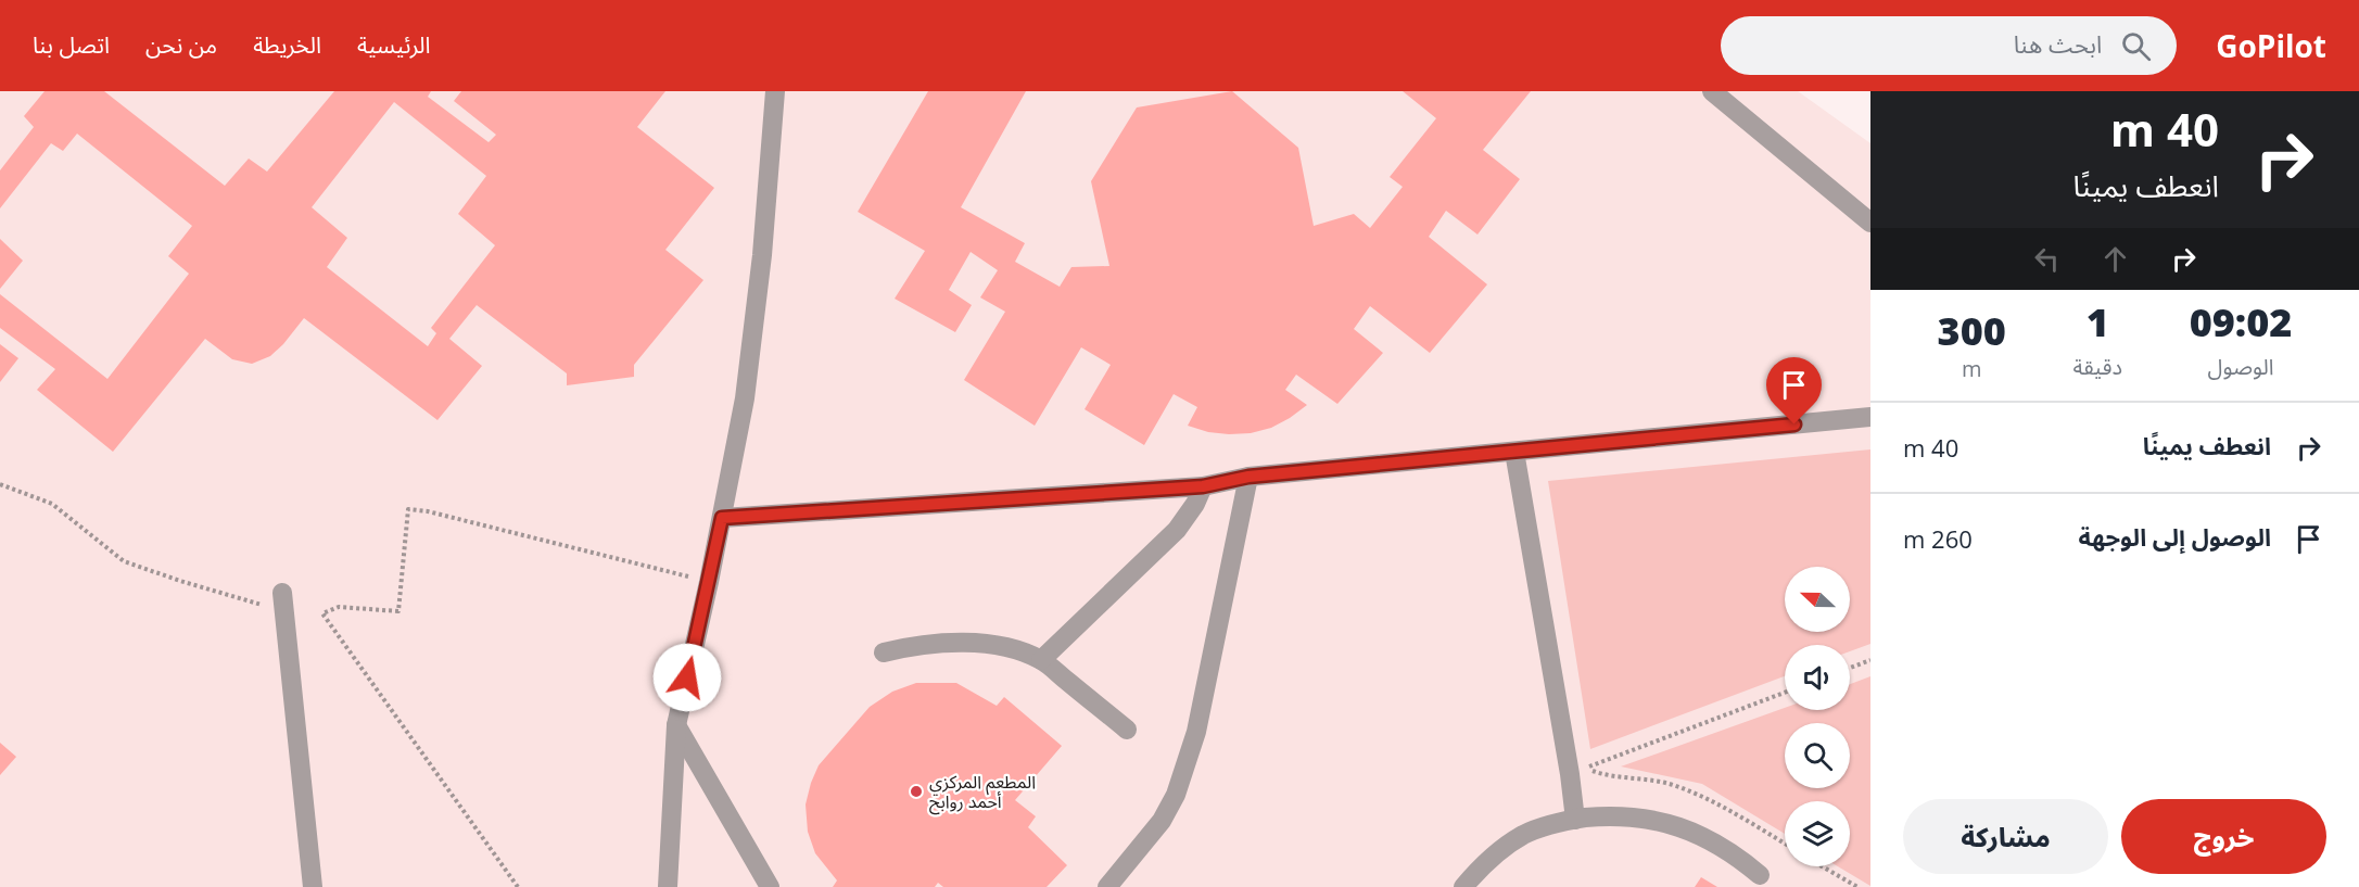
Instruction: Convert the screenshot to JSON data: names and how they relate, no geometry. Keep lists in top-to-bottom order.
{
  "places": ["المطعم المركزي أحمد روابح"],
  "north": "left",
  "page": {
    "header": "GoPilot",
    "search": "ابحث هنا",
    "nav": [
      "الرئيسية",
      "الخريطة",
      "من نحن",
      "اتصل بنا"
    ],
    "turn": ["40 m", "انعطف يمينًا"],
    "eta": [
      "09:02",
      "الوصول",
      "1",
      "دقيقة",
      "300",
      "m"
    ],
    "list": [
      {
        "name": "انعطف يمينًا",
        "value": "40 m"
      },
      {
        "name": "الوصول إلى الوجهة",
        "value": "260 m"
      }
    ],
    "buttons": ["خروج", "مشاركة"]
  }
}
